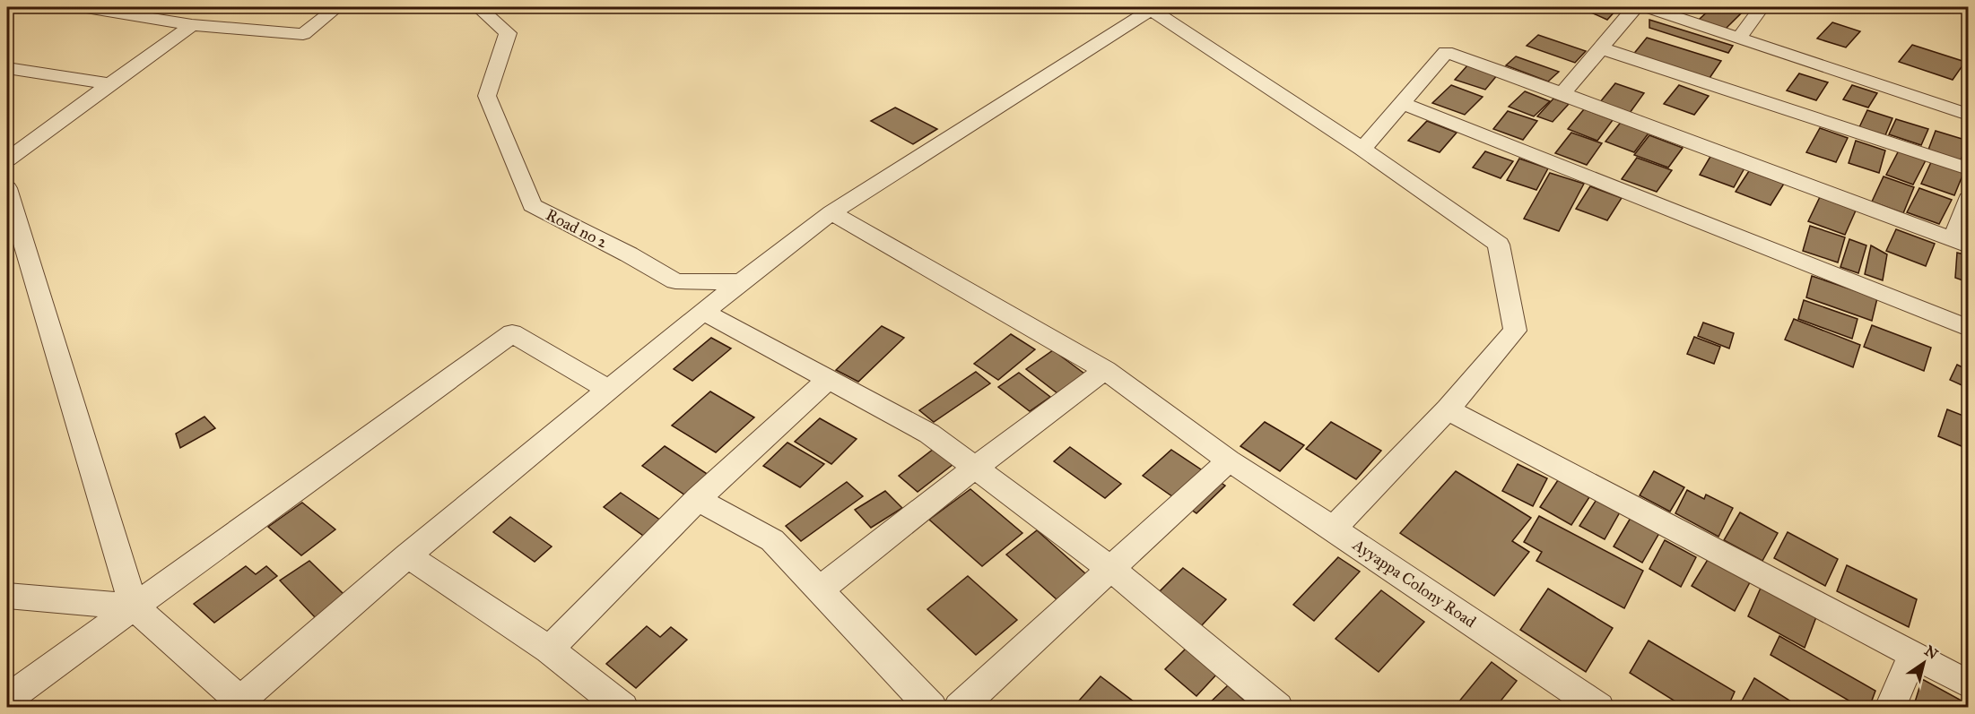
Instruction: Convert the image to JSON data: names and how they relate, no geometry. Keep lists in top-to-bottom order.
{
  "streets": {
    "street": ["Road no 2", "Ayyappa Colony Road"]
  },
  "north": "top right"
}
